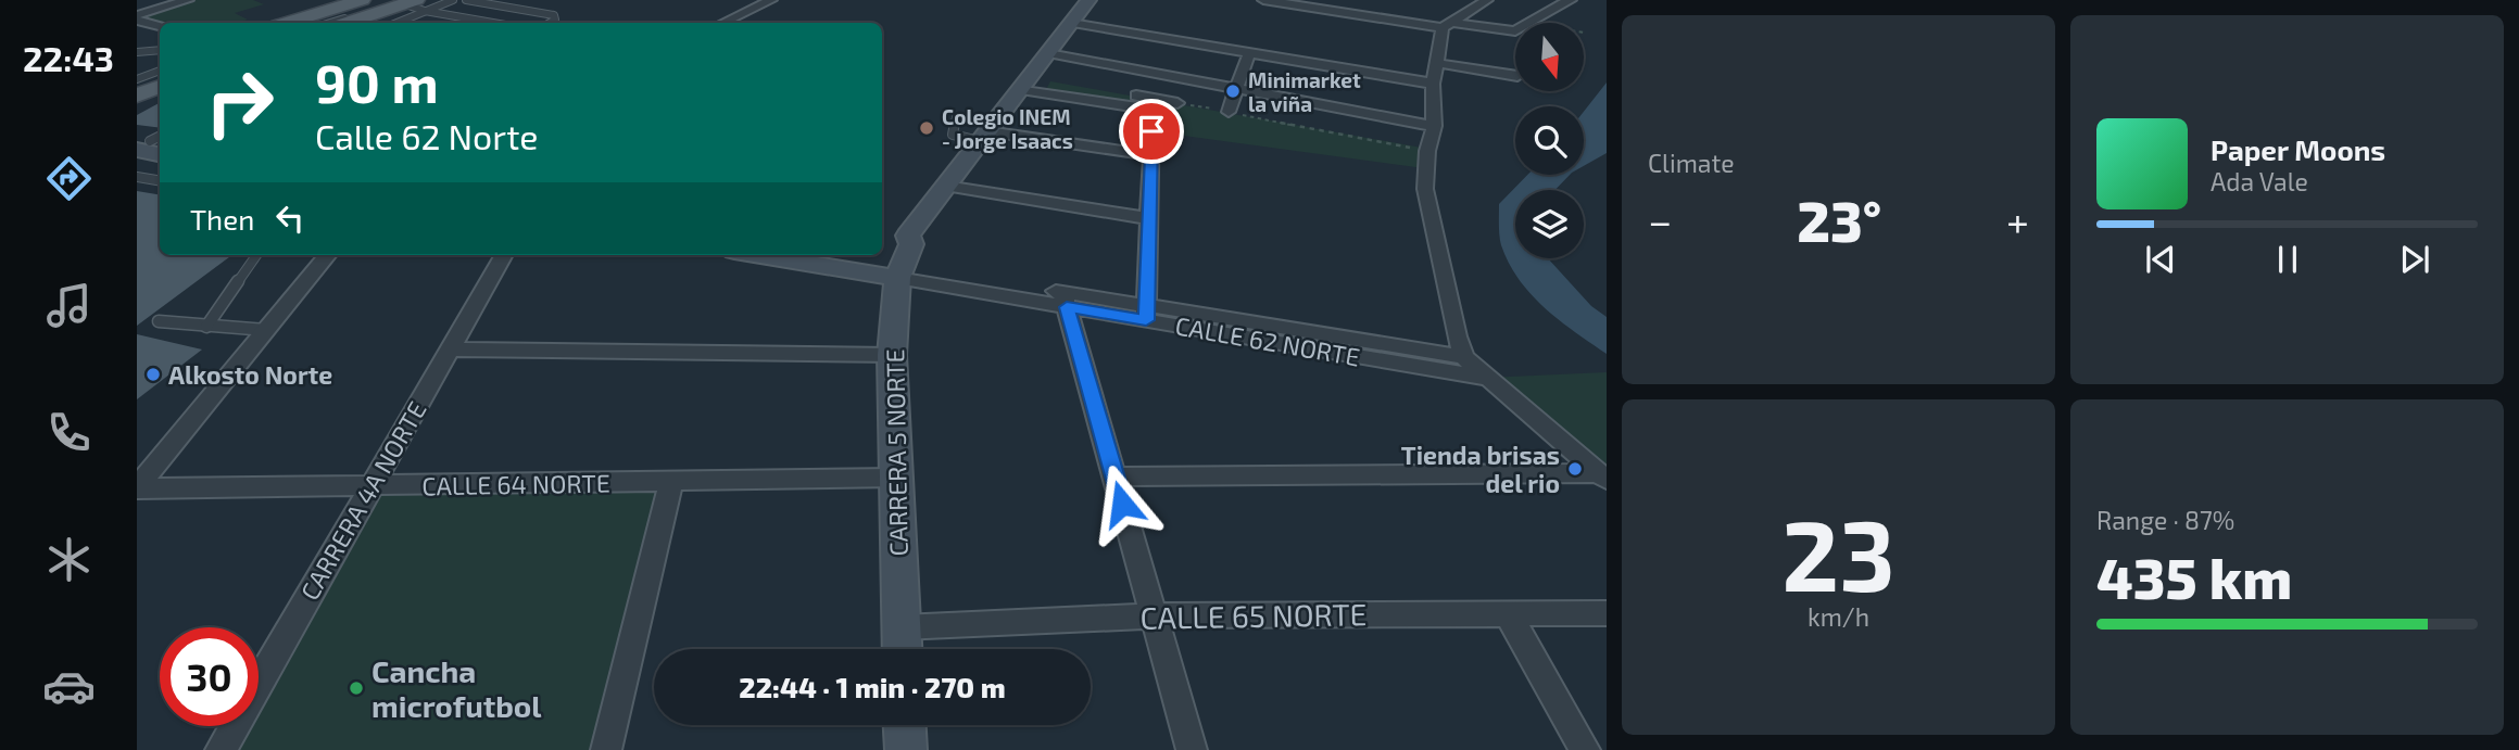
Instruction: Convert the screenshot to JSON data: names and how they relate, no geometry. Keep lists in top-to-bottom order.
{
  "streets": {
    "street": [
      "CALLE 62 NORTE",
      "CARRERA 5 NORTE",
      "CALLE 64 NORTE",
      "CARRERA 4A NORTE",
      "CALLE 65 NORTE"
    ]
  },
  "crossings": [
    ["CALLE 62 NORTE", "CARRERA 5 NORTE"],
    ["CARRERA 5 NORTE", "CALLE 64 NORTE"],
    ["CARRERA 5 NORTE", "CALLE 65 NORTE"],
    ["CALLE 64 NORTE", "CARRERA 4A NORTE"]
  ],
  "places": [
    "Minimarket la viña",
    "Colegio INEM - Jorge Isaacs",
    "Alkosto Norte",
    "Tienda brisas del rio",
    "Cancha microfutbol"
  ],
  "north": "bottom",
  "page": {
    "tabs": "22:43",
    "tile": [
      "Climate",
      ["23", "km/h"],
      ["Range · 87%", "435 km"]
    ],
    "turn": ["90 m", "Calle 62 Norte"],
    "song": ["Paper Moons", "Ada Vale"],
    "then": "Then",
    "heat": ["−", "23°", "+"],
    "limit": "30",
    "trip": "22:44 · 1 min · 270 m"
  }
}
